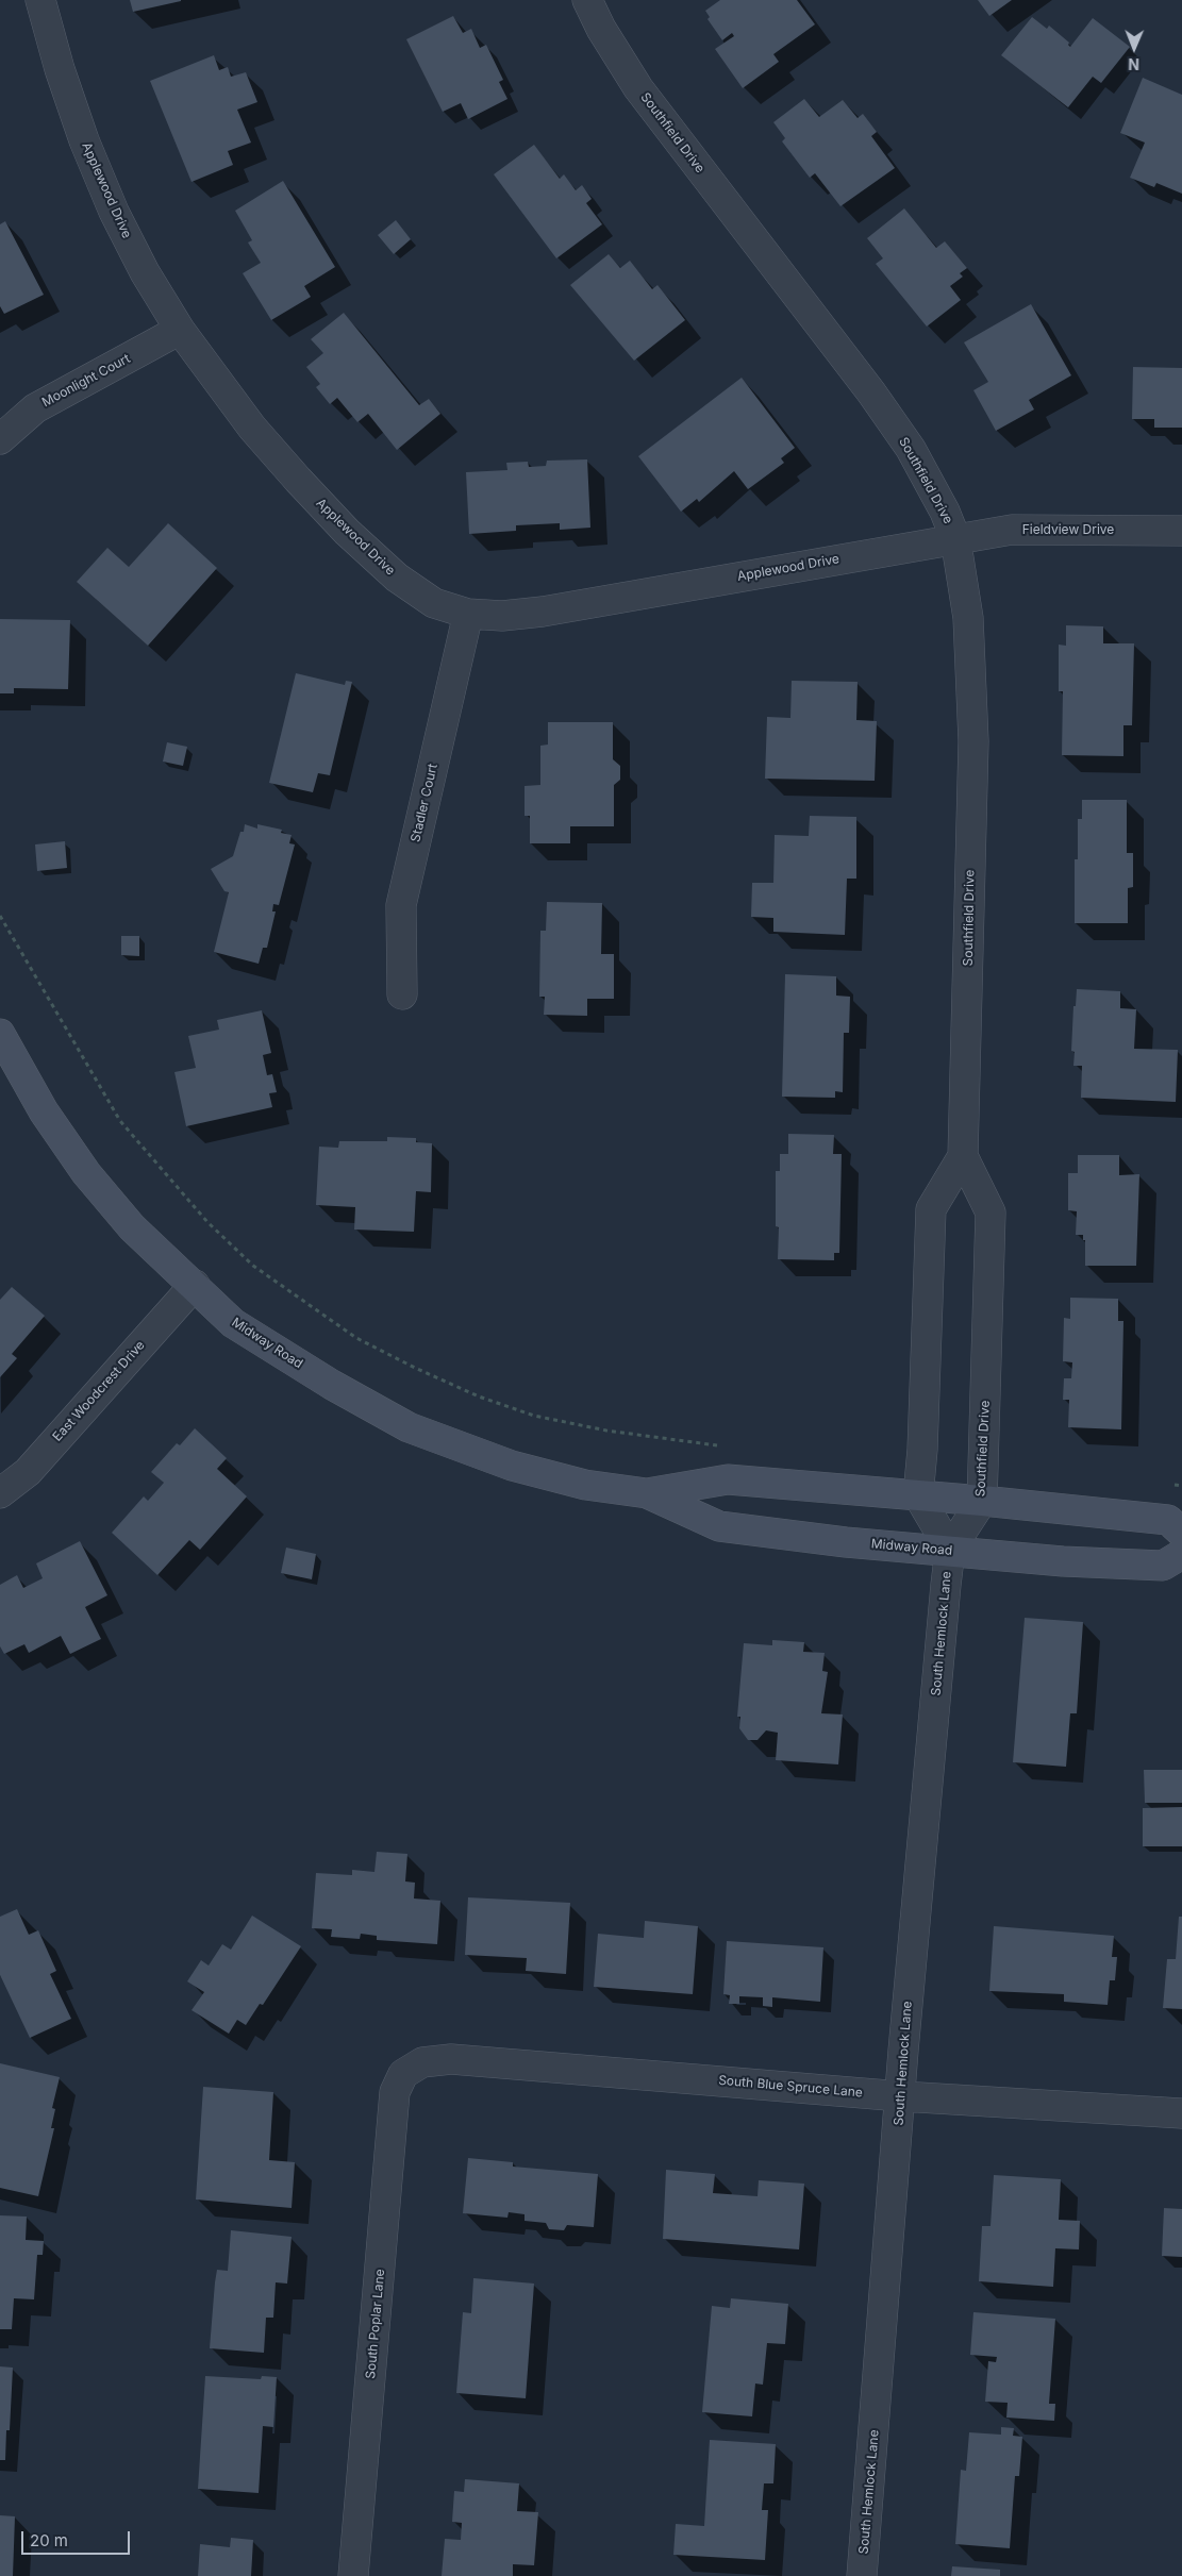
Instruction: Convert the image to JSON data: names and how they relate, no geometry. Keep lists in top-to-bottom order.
{
  "streets": {
    "main road": ["Midway Road"],
    "street": [
      "Southfield Drive",
      "Applewood Drive",
      "Moonlight Court",
      "Fieldview Drive",
      "Stadler Court",
      "East Woodcrest Drive",
      "South Hemlock Lane",
      "South Blue Spruce Lane",
      "South Poplar Lane"
    ]
  },
  "crossings": [
    ["Southfield Drive", "Applewood Drive"],
    ["Southfield Drive", "Fieldview Drive"],
    ["Southfield Drive", "Midway Road"],
    ["Southfield Drive", "South Hemlock Lane"],
    ["Applewood Drive", "Moonlight Court"],
    ["Applewood Drive", "Fieldview Drive"],
    ["Applewood Drive", "Stadler Court"],
    ["Midway Road", "East Woodcrest Drive"],
    ["Midway Road", "South Hemlock Lane"],
    ["South Hemlock Lane", "South Blue Spruce Lane"],
    ["South Blue Spruce Lane", "South Poplar Lane"]
  ],
  "scale_bar": "20 m",
  "north": "bottom"
}
